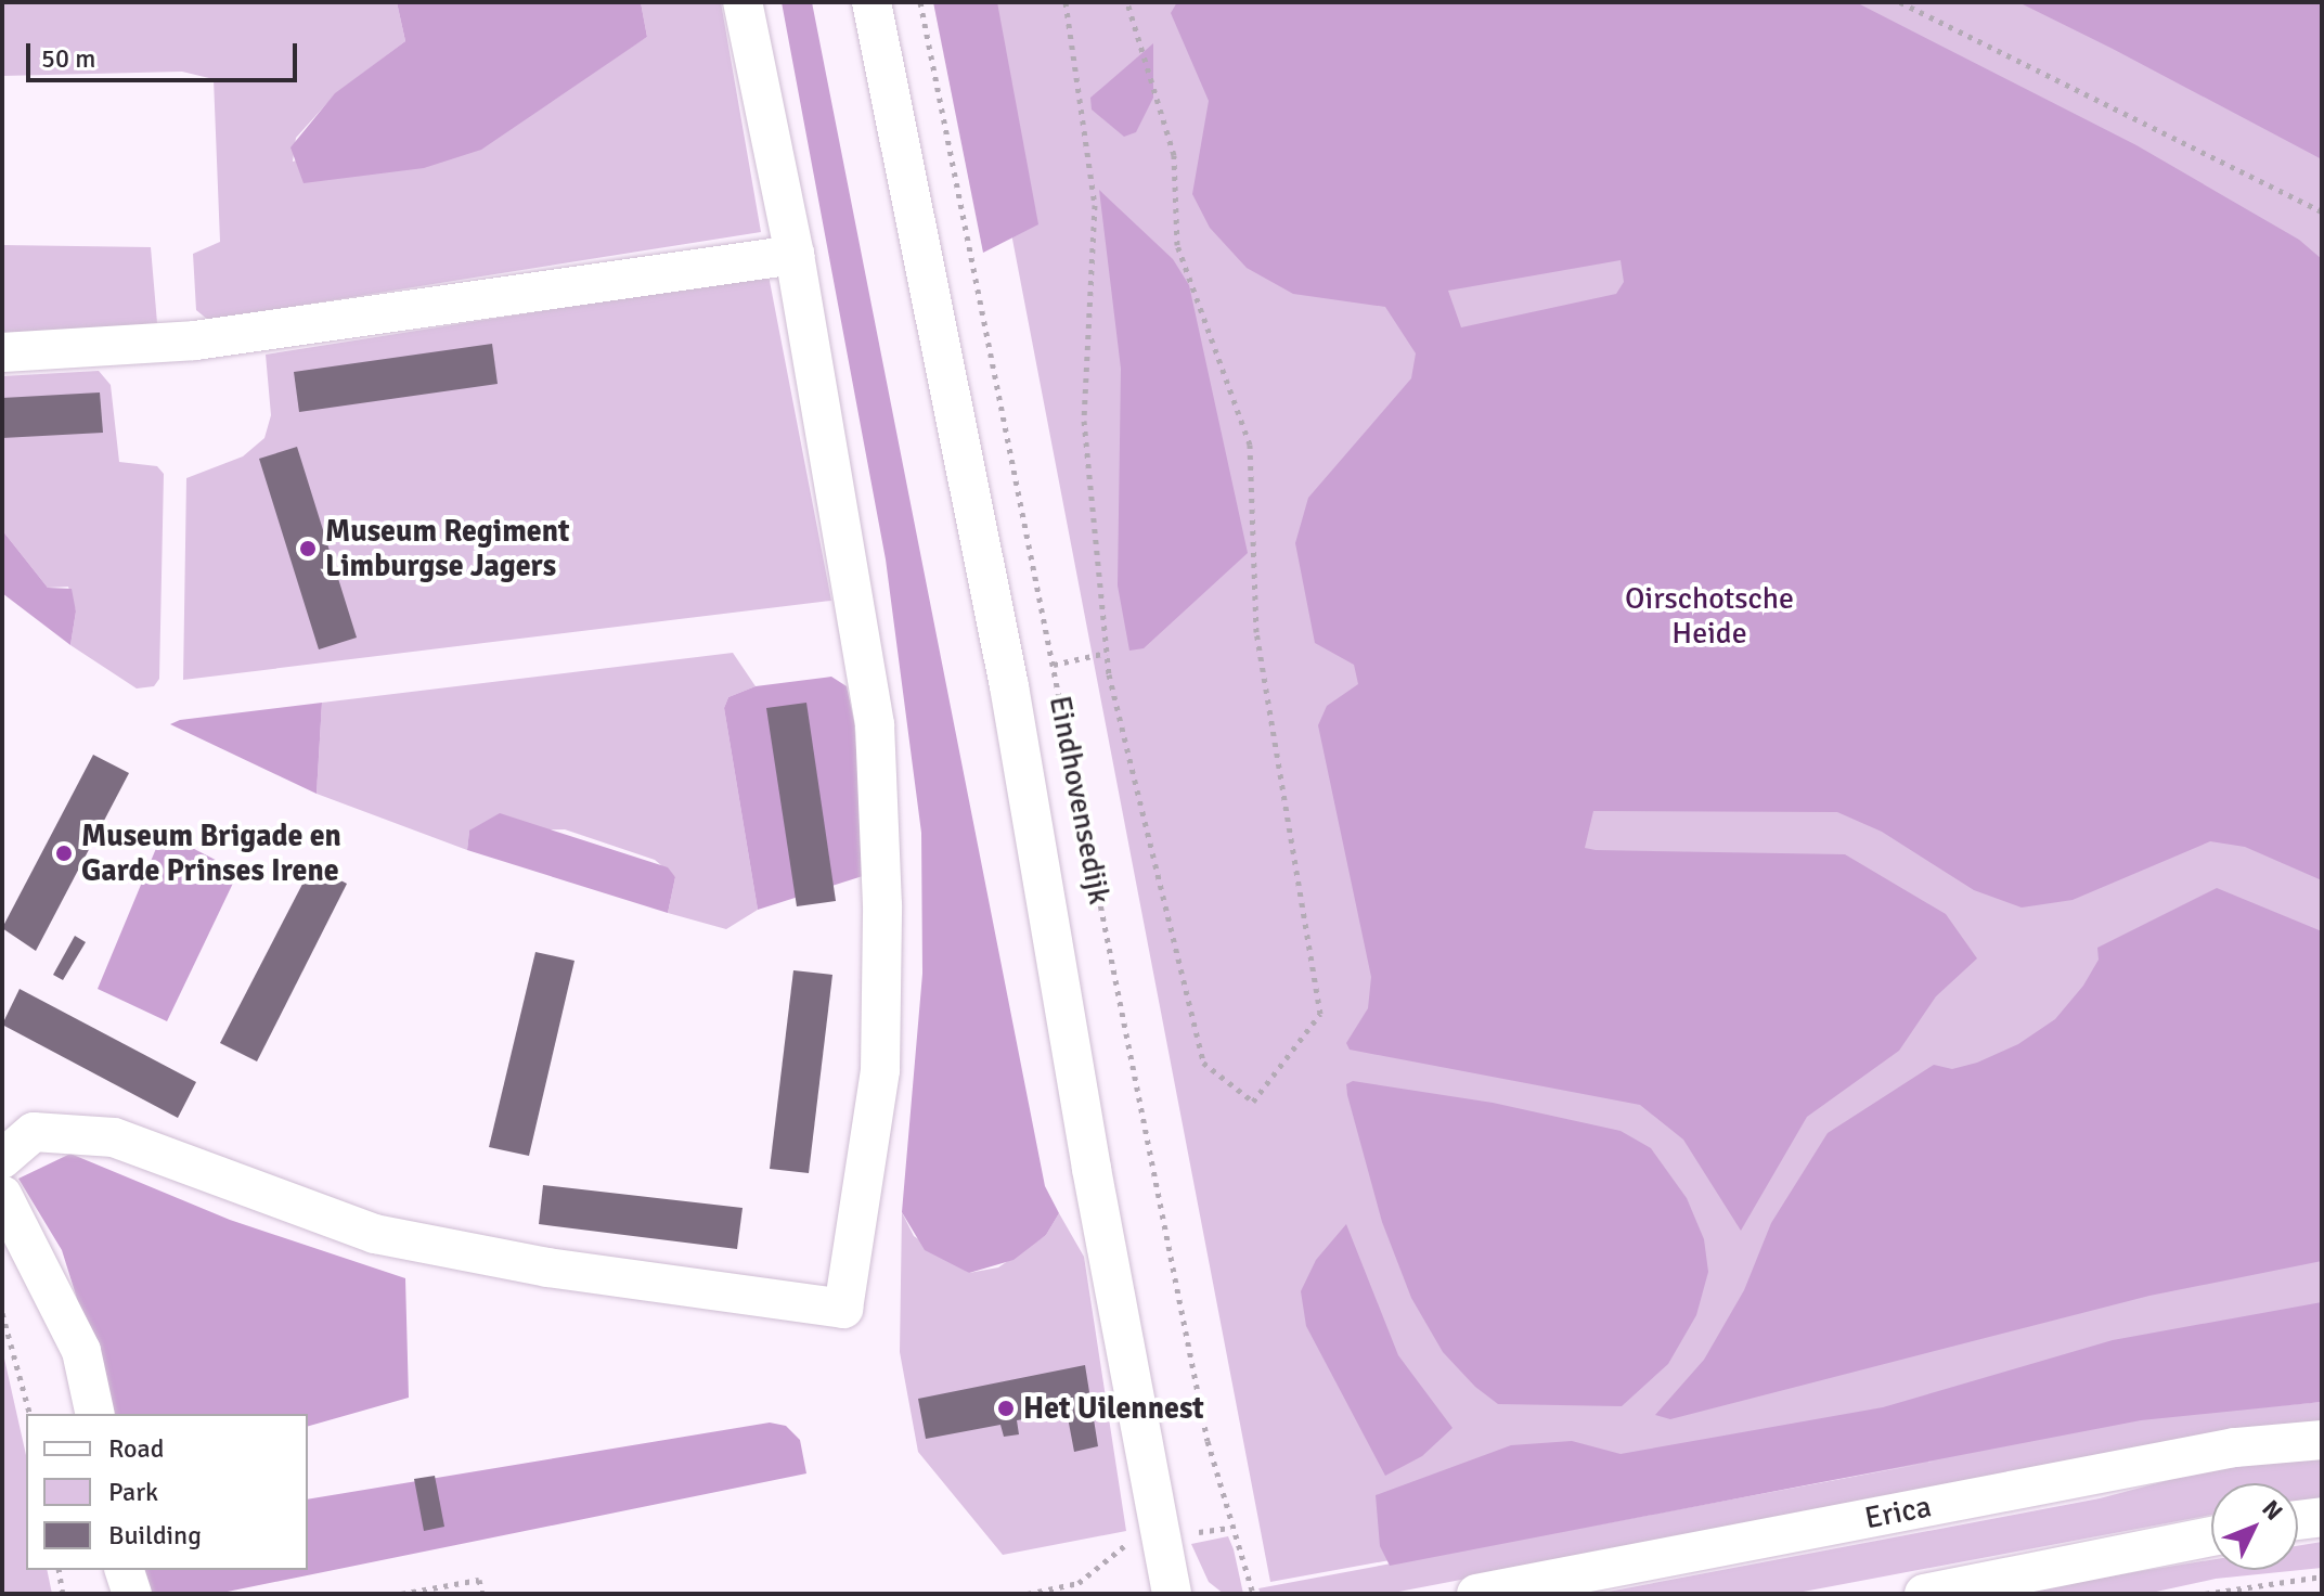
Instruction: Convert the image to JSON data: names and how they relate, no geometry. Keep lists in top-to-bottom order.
{
  "streets": {
    "street": ["Eindhovensedijk", "Erica"]
  },
  "parks": ["Oirschotsche Heide"],
  "places": ["Museum Regiment Limburgse Jagers", "Museum Brigade en Garde Prinses Irene", "Het Uilennest"],
  "legend": ["Road", "Park", "Building"],
  "scale_bar": "50 m",
  "north": "top right"
}
